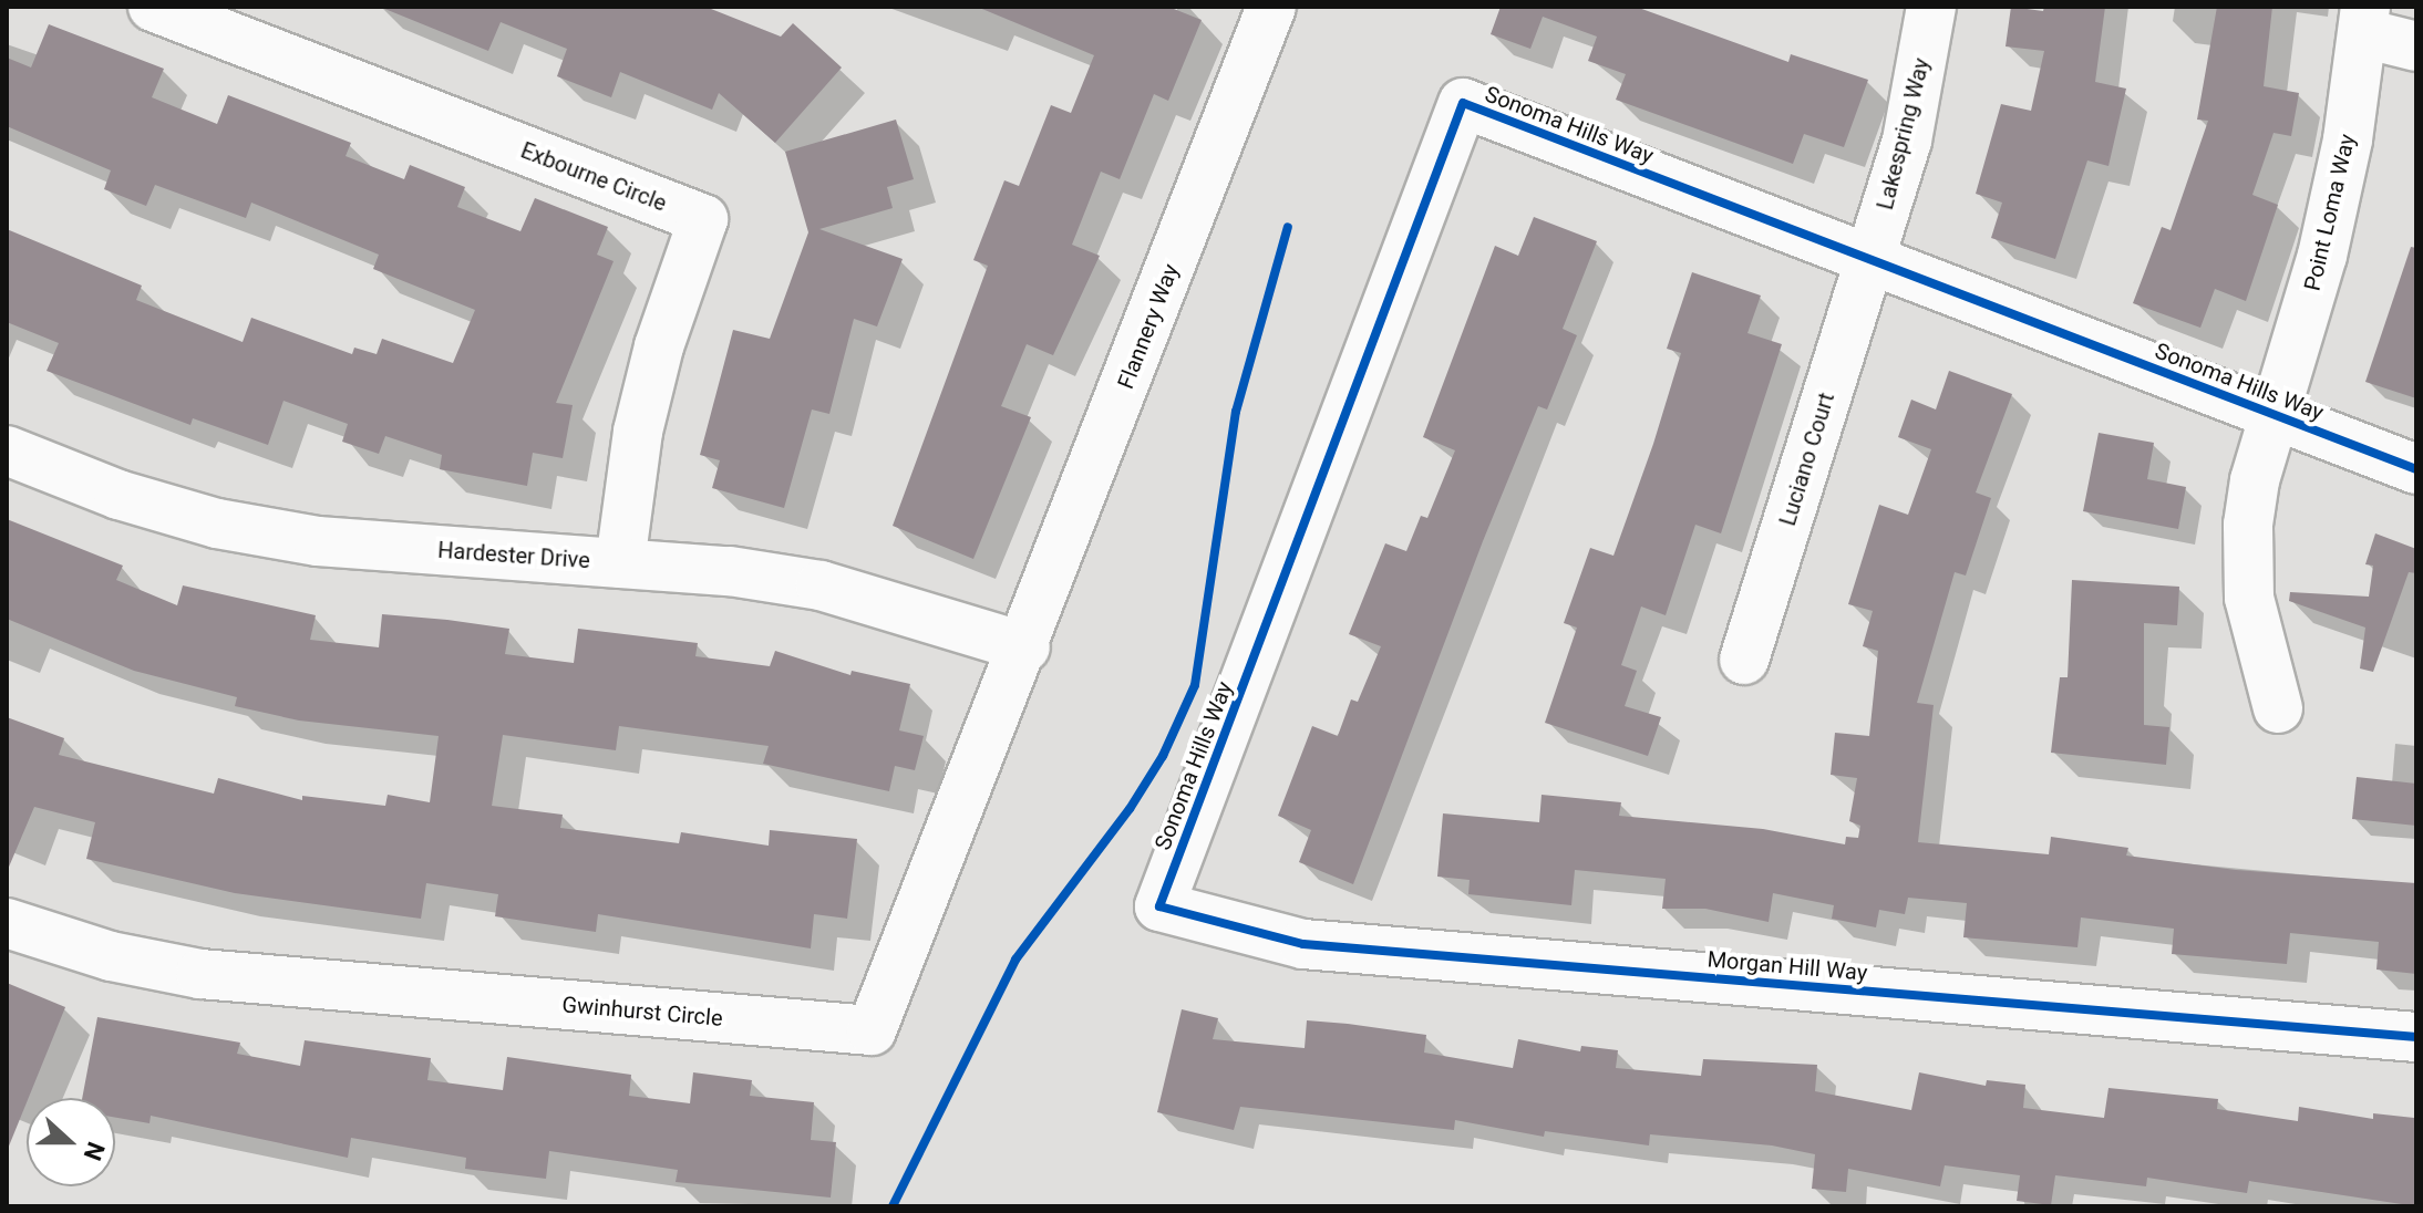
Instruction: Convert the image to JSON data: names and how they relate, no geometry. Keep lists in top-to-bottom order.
{
  "streets": {
    "street": [
      "Sonoma Hills Way",
      "Lakespring Way",
      "Exbourne Circle",
      "Point Loma Way",
      "Flannery Way",
      "Luciano Court",
      "Hardester Drive",
      "Morgan Hill Way",
      "Gwinhurst Circle"
    ]
  },
  "crossings": [
    ["Sonoma Hills Way", "Lakespring Way"],
    ["Sonoma Hills Way", "Point Loma Way"],
    ["Sonoma Hills Way", "Luciano Court"],
    ["Sonoma Hills Way", "Morgan Hill Way"],
    ["Lakespring Way", "Luciano Court"],
    ["Exbourne Circle", "Hardester Drive"],
    ["Flannery Way", "Hardester Drive"],
    ["Flannery Way", "Gwinhurst Circle"],
    ["Hardester Drive", "Gwinhurst Circle"]
  ],
  "north": "right"
}
